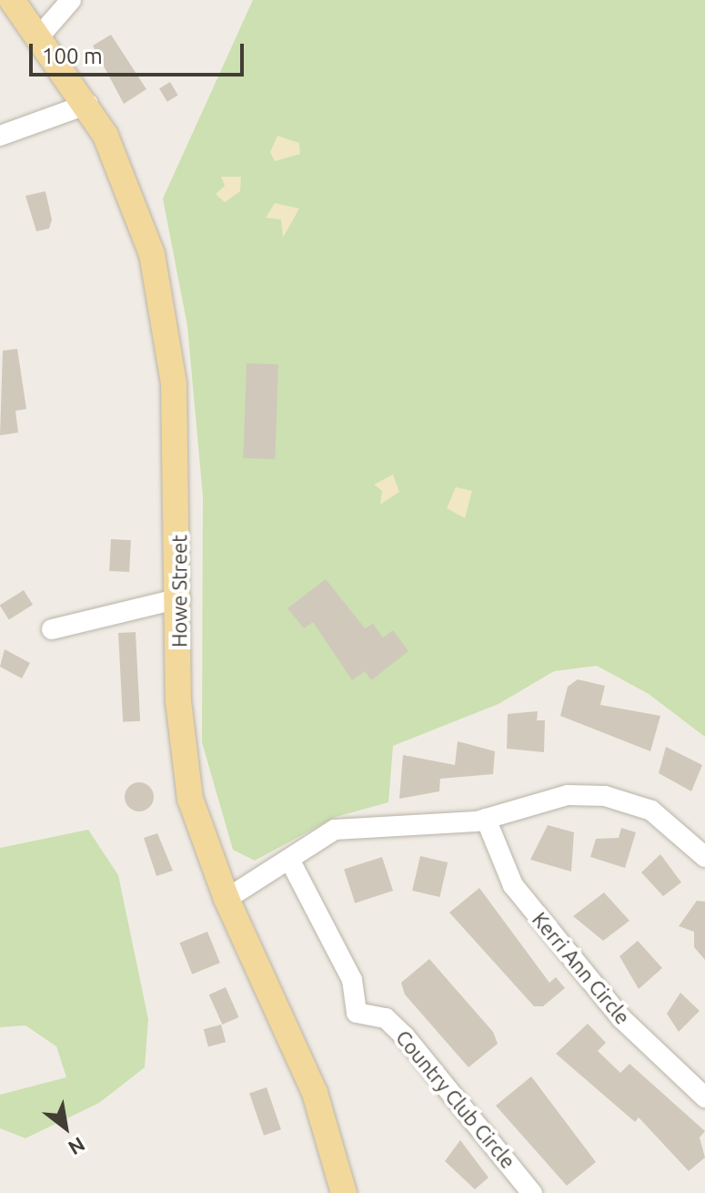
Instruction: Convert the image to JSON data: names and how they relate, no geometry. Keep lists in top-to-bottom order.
{
  "streets": {
    "main road": ["Howe Street"],
    "street": ["Kerri Ann Circle", "Country Club Circle"]
  },
  "scale_bar": "100 m",
  "north": "bottom right"
}
